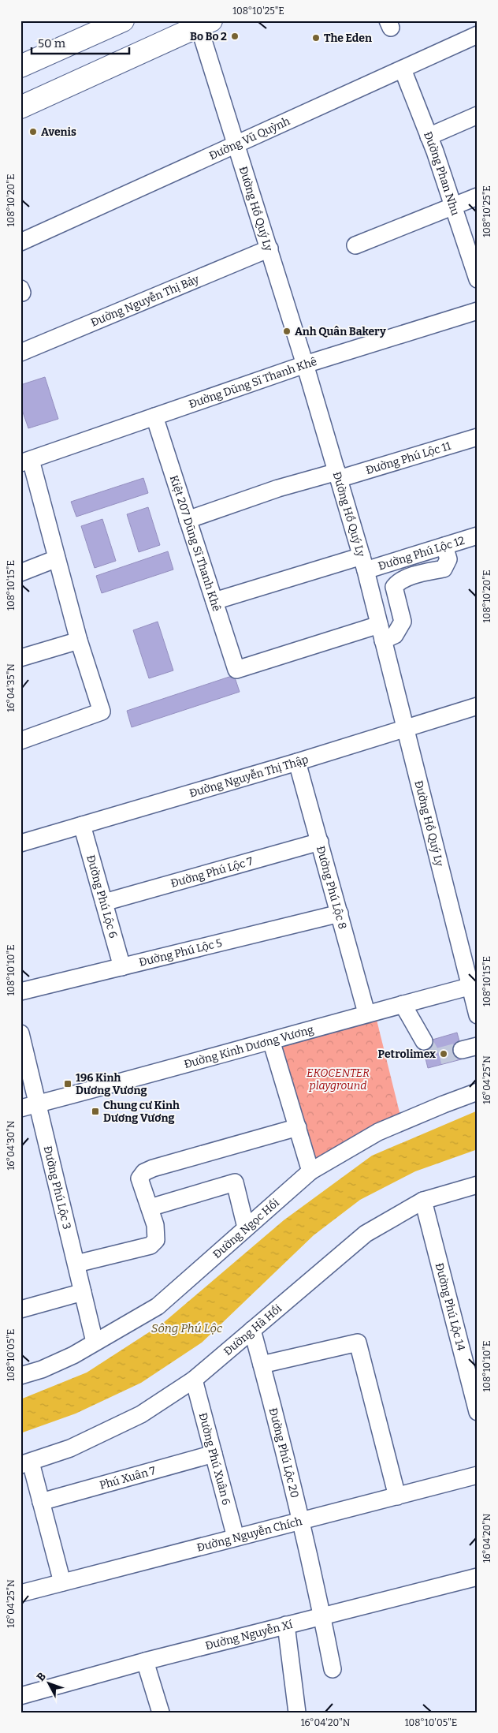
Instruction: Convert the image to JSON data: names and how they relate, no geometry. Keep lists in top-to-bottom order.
{
  "streets": {
    "street": [
      "Đường Vũ Quỳnh",
      "Đường Phan Nhu",
      "Đường Hồ Quý Ly",
      "Đường Nguyễn Thị Bảy",
      "Đường Dũng Sĩ Thanh Khê",
      "Đường Phú Lộc 11",
      "Kiệt 207 Dũng Sĩ Thanh Khê",
      "Đường Phú Lộc 12",
      "Đường Nguyễn Thị Thập",
      "Đường Phú Lộc 7",
      "Đường Phú Lộc 8",
      "Đường Phú Lộc 6",
      "Đường Phú Lộc 5",
      "Đường Kinh Dương Vương",
      "Đường Phú Lộc 3",
      "Đường Ngọc Hồi",
      "Đường Phú Lộc 14",
      "Đường Hà Hồi",
      "Đường Phú Lộc 20",
      "Đường Phú Xuân 6",
      "Phú Xuân 7",
      "Đường Nguyễn Chích",
      "Đường Nguyễn Xí"
    ]
  },
  "crossings": [
    ["Đường Vũ Quỳnh", "Đường Phan Nhu"],
    ["Đường Vũ Quỳnh", "Đường Hồ Quý Ly"],
    ["Đường Hồ Quý Ly", "Đường Nguyễn Thị Bảy"],
    ["Đường Hồ Quý Ly", "Đường Dũng Sĩ Thanh Khê"],
    ["Đường Hồ Quý Ly", "Đường Phú Lộc 11"],
    ["Đường Hồ Quý Ly", "Kiệt 207 Dũng Sĩ Thanh Khê"],
    ["Đường Hồ Quý Ly", "Đường Phú Lộc 12"],
    ["Đường Hồ Quý Ly", "Đường Nguyễn Thị Thập"],
    ["Đường Hồ Quý Ly", "Đường Kinh Dương Vương"],
    ["Đường Dũng Sĩ Thanh Khê", "Kiệt 207 Dũng Sĩ Thanh Khê"],
    ["Đường Phú Lộc 11", "Kiệt 207 Dũng Sĩ Thanh Khê"],
    ["Kiệt 207 Dũng Sĩ Thanh Khê", "Đường Phú Lộc 12"],
    ["Đường Nguyễn Thị Thập", "Đường Phú Lộc 8"],
    ["Đường Nguyễn Thị Thập", "Đường Phú Lộc 6"],
    ["Đường Phú Lộc 7", "Đường Phú Lộc 8"],
    ["Đường Phú Lộc 7", "Đường Phú Lộc 6"],
    ["Đường Phú Lộc 8", "Đường Phú Lộc 5"],
    ["Đường Phú Lộc 8", "Đường Kinh Dương Vương"],
    ["Đường Phú Lộc 6", "Đường Phú Lộc 5"],
    ["Đường Kinh Dương Vương", "Đường Phú Lộc 3"],
    ["Đường Phú Lộc 3", "Đường Ngọc Hồi"],
    ["Đường Phú Lộc 14", "Đường Hà Hồi"],
    ["Đường Hà Hồi", "Đường Phú Lộc 20"],
    ["Đường Hà Hồi", "Đường Phú Xuân 6"],
    ["Đường Phú Lộc 20", "Đường Nguyễn Chích"],
    ["Đường Phú Lộc 20", "Đường Nguyễn Xí"],
    ["Đường Phú Xuân 6", "Phú Xuân 7"],
    ["Đường Phú Xuân 6", "Đường Nguyễn Chích"]
  ],
  "water": ["Sông Phú Lộc"],
  "parks": ["EKOCENTER playground"],
  "places": {
    "other": [
      "Bo Bo 2",
      "The Eden",
      "Avenis",
      "Anh Quân Bakery",
      "Petrolimex"
    ],
    "transit": ["196 Kinh Dương Vương", "Chung cư Kinh Dương Vương"]
  },
  "scale_bar": "50 m",
  "north": "top left",
  "coordinates": [
    "108°10'25\"E",
    "108°10'20\"E",
    "108°10'15\"E",
    "16°04'35\"N",
    "108°10'10\"E",
    "16°04'25\"N",
    "16°04'30\"N",
    "108°10'05\"E",
    "16°04'20\"N"
  ]
}
